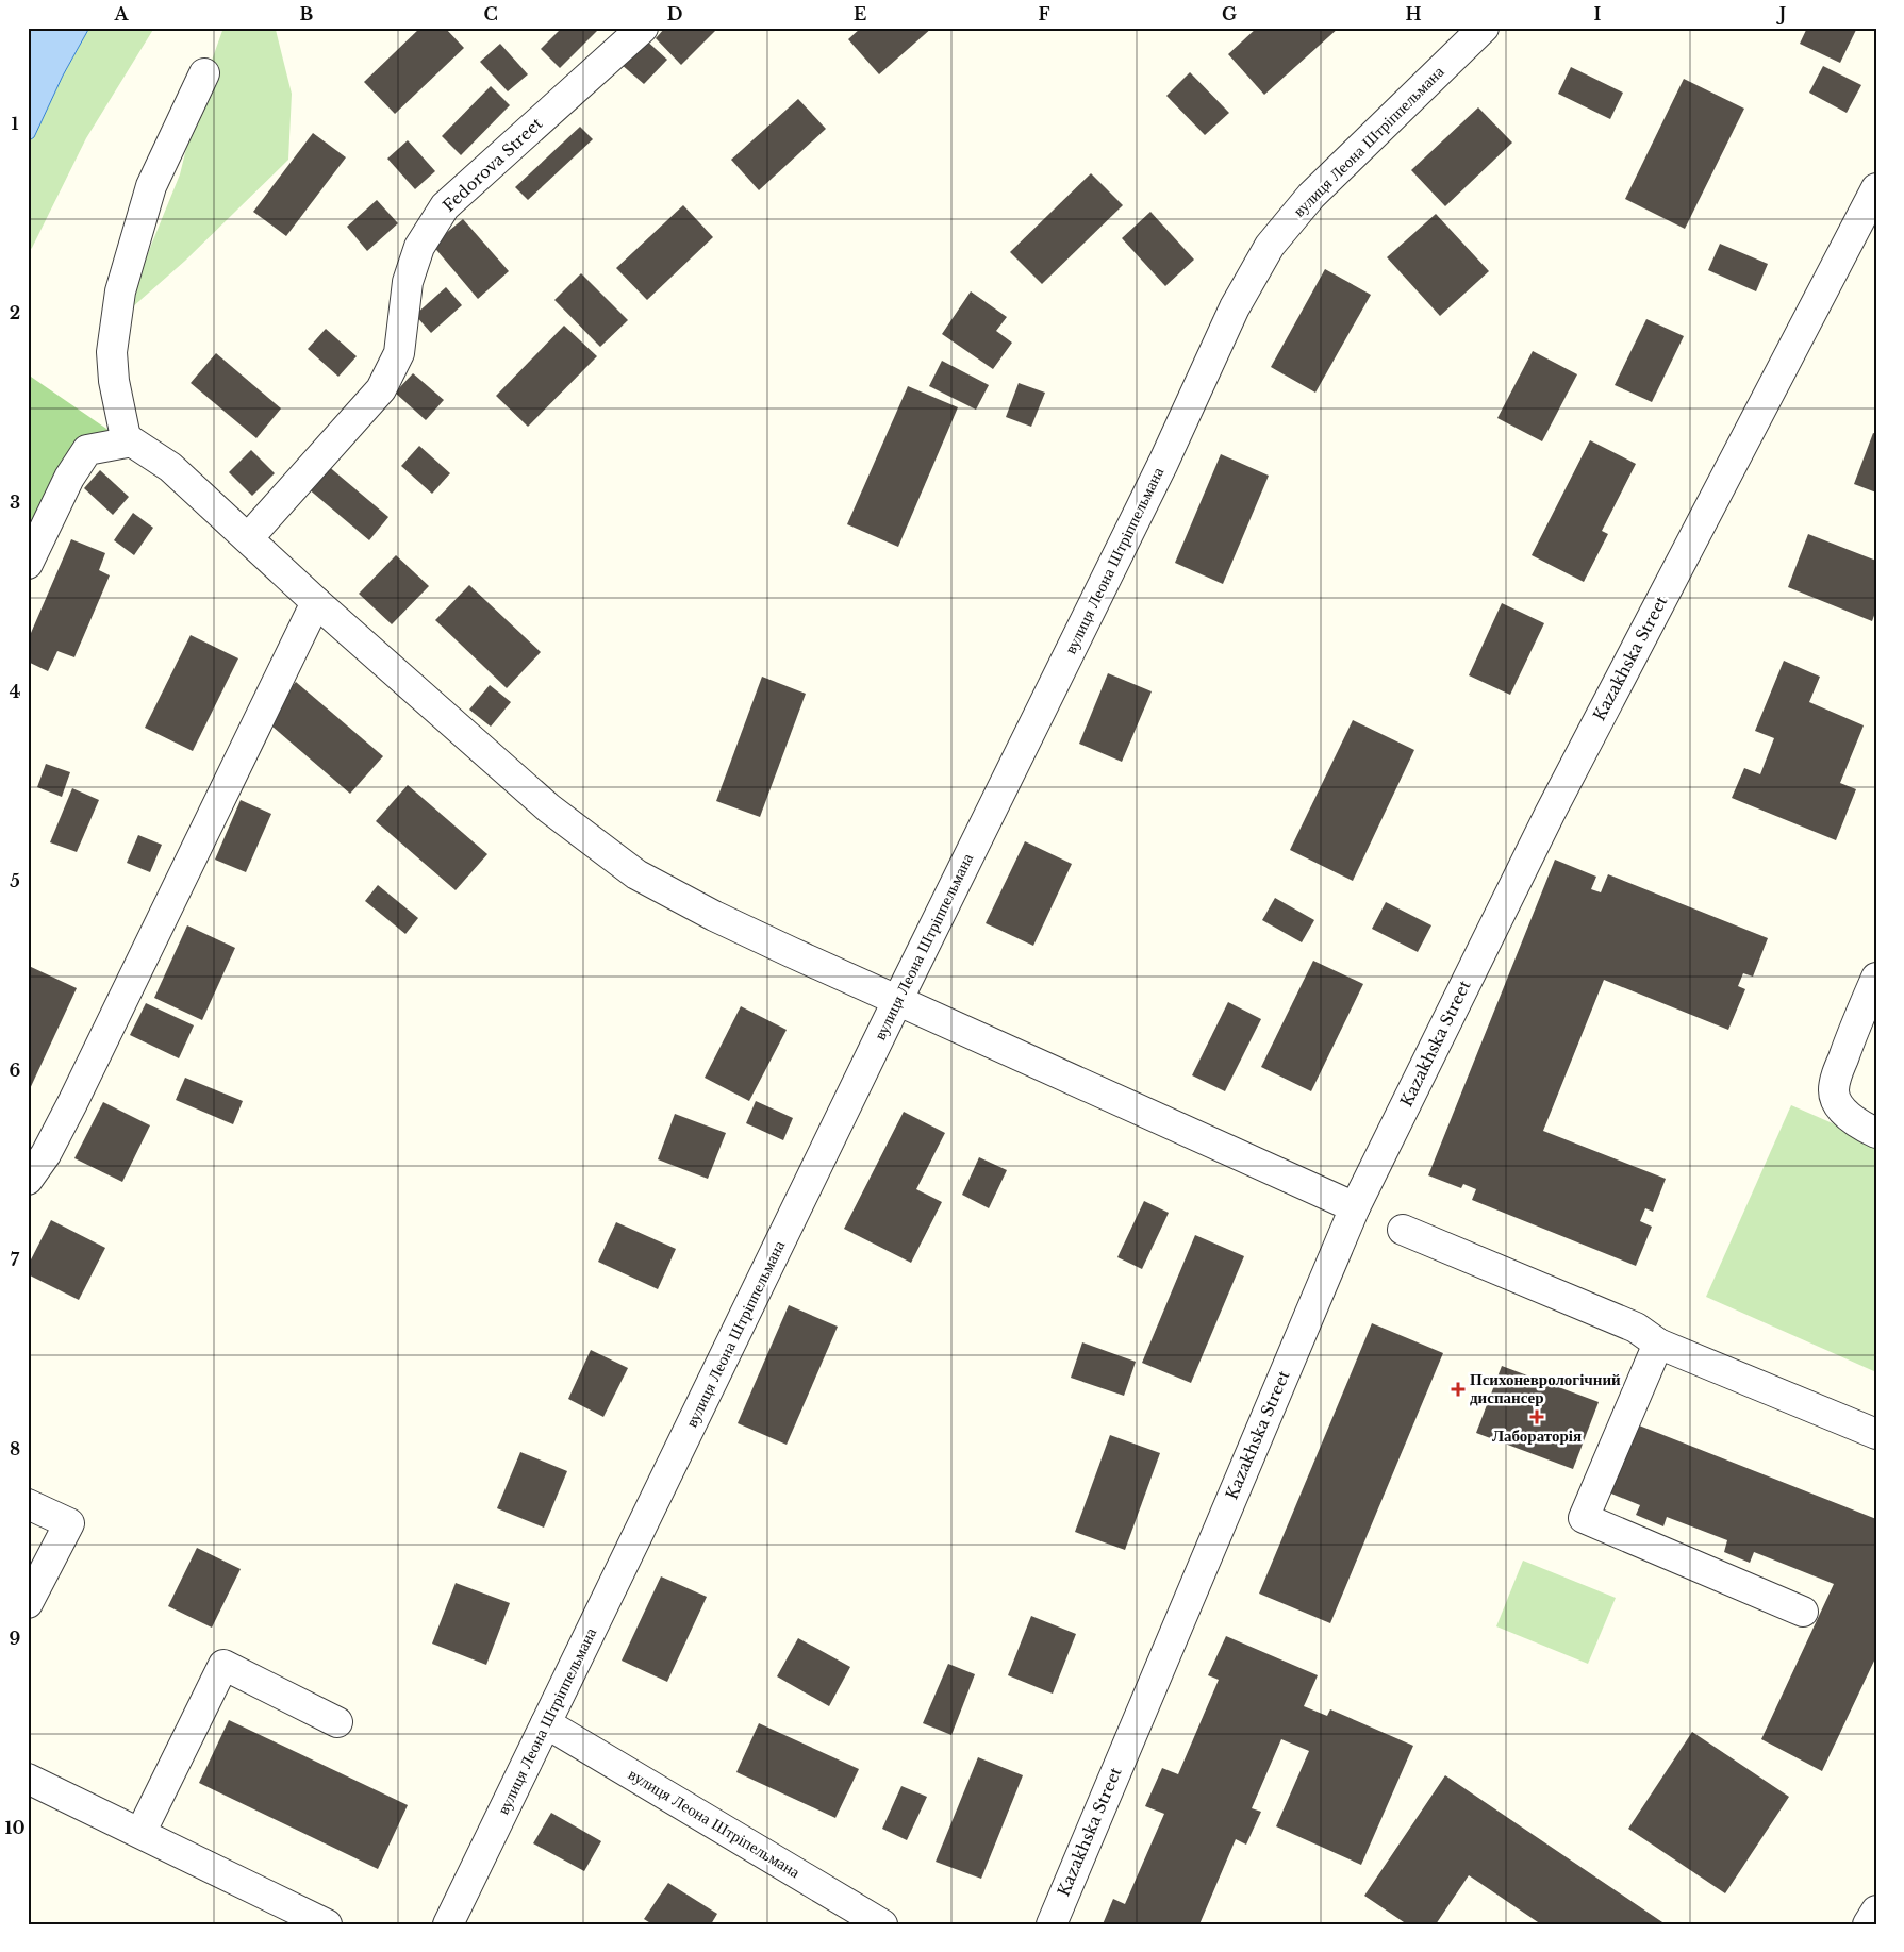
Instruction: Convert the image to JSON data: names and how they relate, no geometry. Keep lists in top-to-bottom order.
{
  "streets": {
    "street": [
      "вулиця Леона Штріппельмана",
      "Fedorova Street",
      "Kazakhska Street",
      "вулиця Леона Штріпельмана"
    ]
  },
  "crossings": [
    ["вулиця Леона Штріппельмана", "вулиця Леона Штріпельмана"]
  ],
  "places": {
    "health": ["Психоневрологічний диспансер", "Лабораторія"]
  },
  "grid": {
    "columns": [
      "A",
      "B",
      "C",
      "D",
      "E",
      "F",
      "G",
      "H",
      "I",
      "J"
    ],
    "rows": [
      "1",
      "2",
      "3",
      "4",
      "5",
      "6",
      "7",
      "8",
      "9",
      "10"
    ]
  }
}
